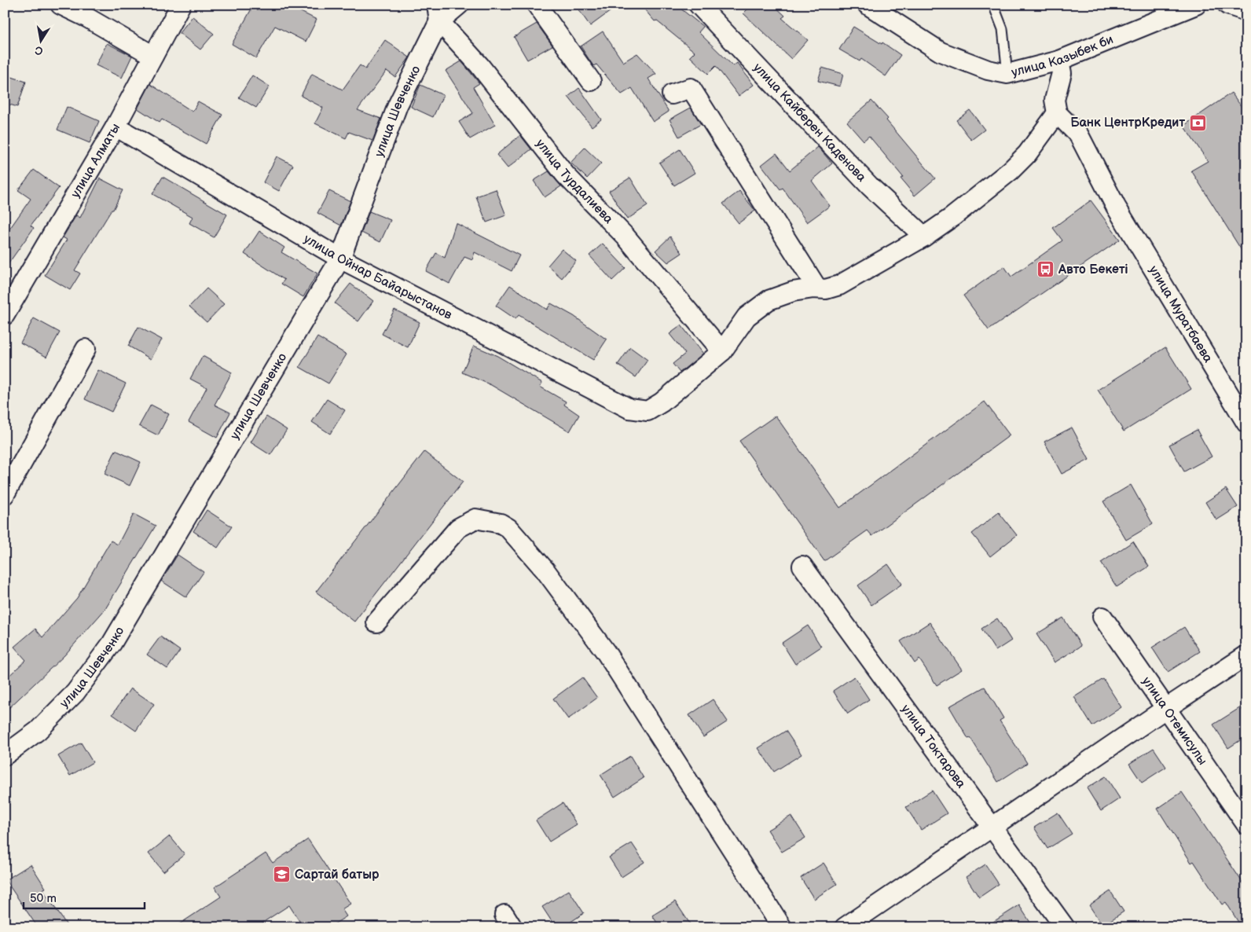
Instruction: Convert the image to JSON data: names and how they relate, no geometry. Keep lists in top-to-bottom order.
{
  "streets": {
    "street": [
      "улица Казыбек би",
      "улица Шевченко",
      "улица Кайберен Каденова",
      "улица Алматы",
      "улица Турдалиева",
      "улица Ойнар Байарыстанов",
      "улица Муратбаева",
      "улица Отемисулы",
      "улица Токтарова"
    ]
  },
  "crossings": [
    ["улица Шевченко", "улица Турдалиева"],
    ["улица Шевченко", "улица Ойнар Байарыстанов"],
    ["улица Алматы", "улица Ойнар Байарыстанов"],
    ["улица Турдалиева", "улица Ойнар Байарыстанов"]
  ],
  "places": {
    "bank": ["Банк ЦентрКредит"],
    "bus stop": ["Авто Бекетi"],
    "school or university": ["Сартай батыр"]
  },
  "scale_bar": "50 m",
  "north": "bottom"
}
